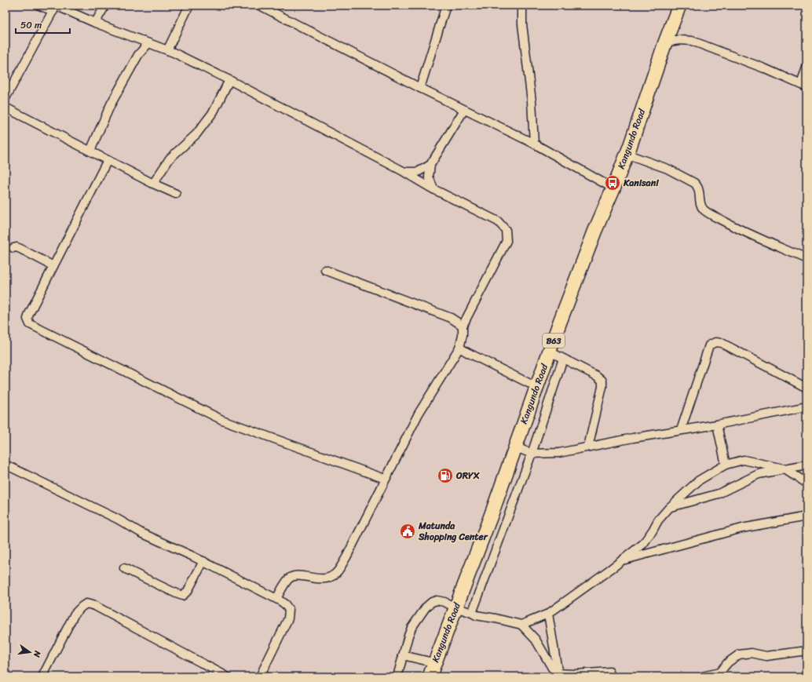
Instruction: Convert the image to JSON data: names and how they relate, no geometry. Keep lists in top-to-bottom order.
{
  "streets": {
    "highway": ["Kangundo Road", "B63"]
  },
  "places": {
    "bus stop": ["Kanisani"],
    "fuel station": ["ORYX"],
    "public building": ["Matunda Shopping Center"]
  },
  "scale_bar": "50 m",
  "north": "right"
}
